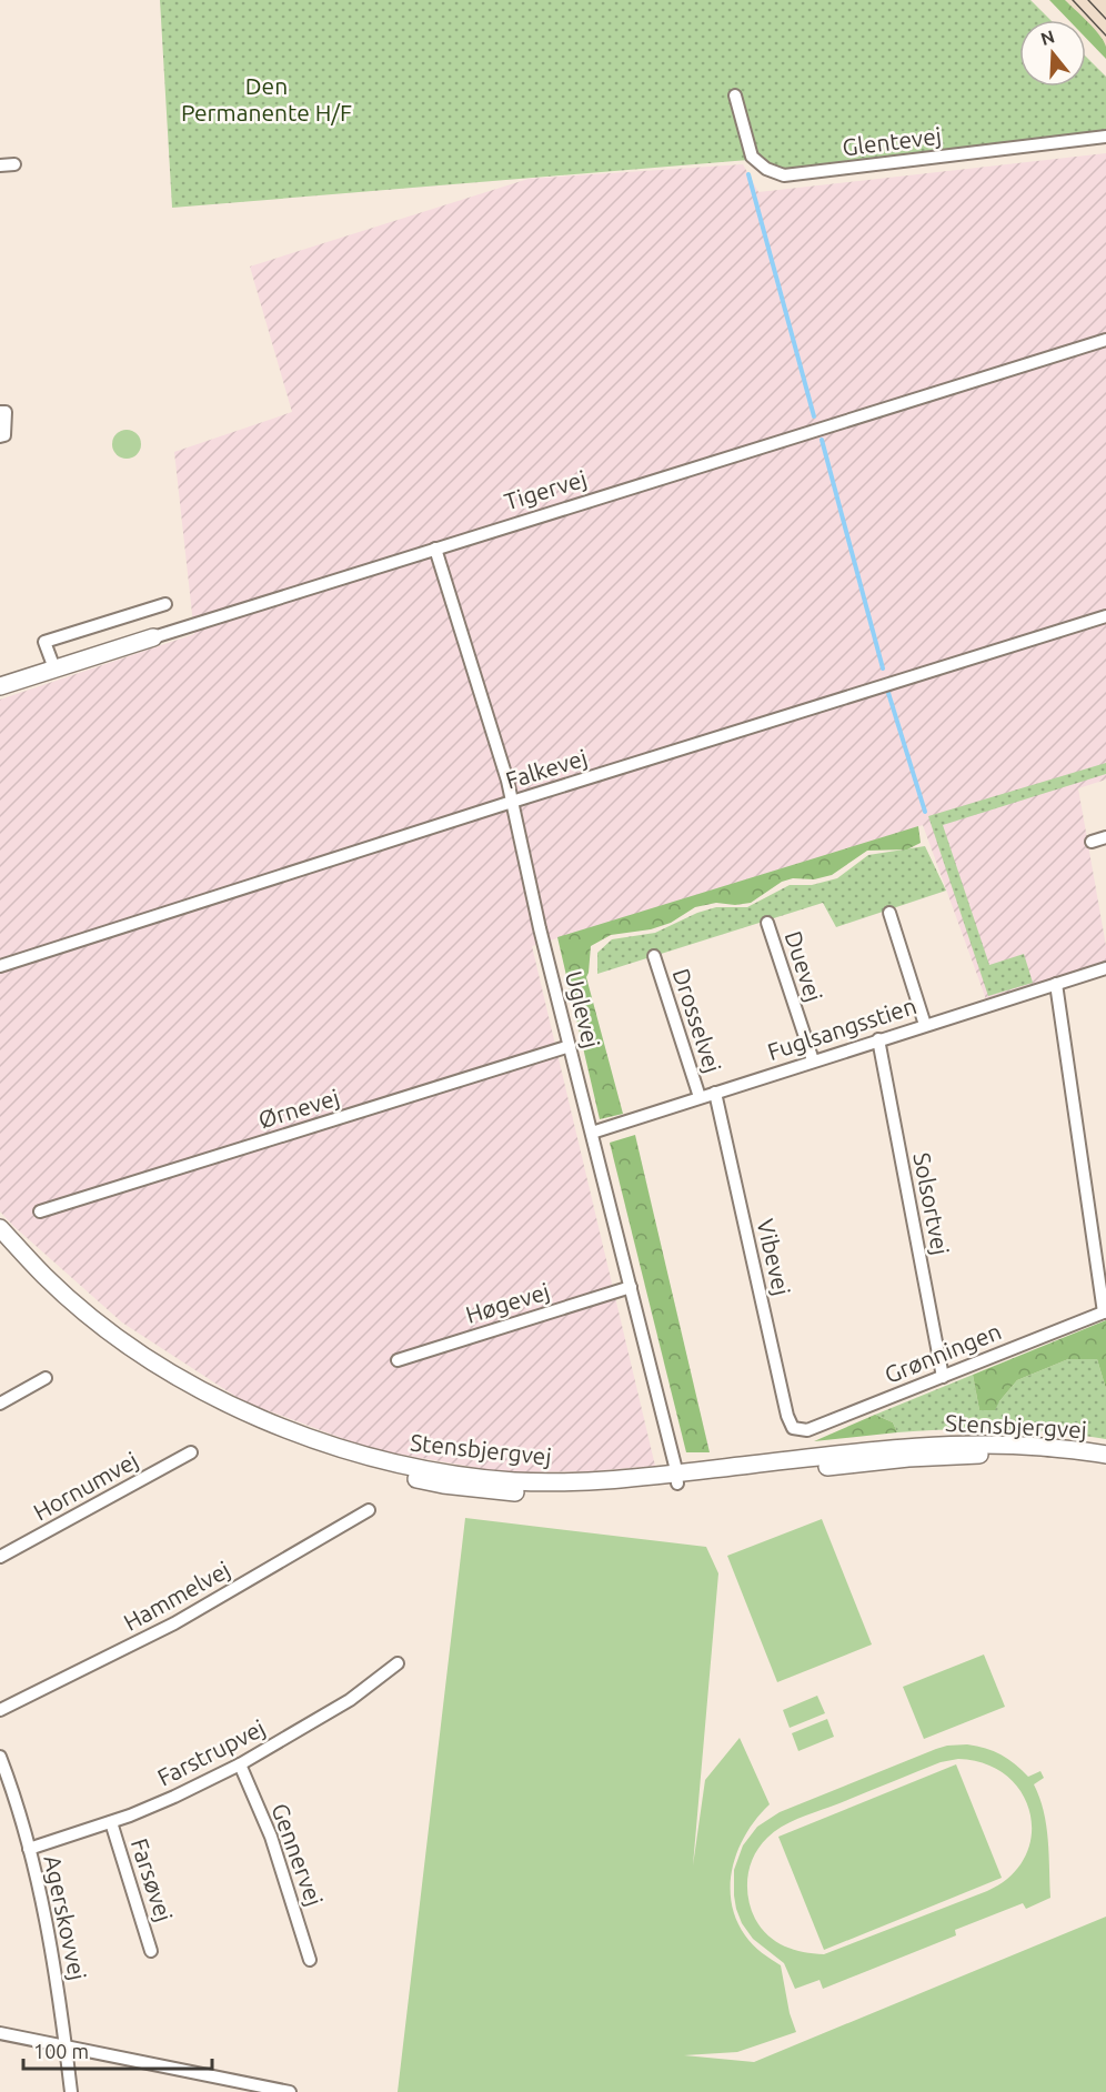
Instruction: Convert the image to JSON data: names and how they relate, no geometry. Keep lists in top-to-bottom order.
{
  "streets": {
    "street": [
      "Glentevej",
      "Tigervej",
      "Falkevej",
      "Duevej",
      "Uglevej",
      "Drosselvej",
      "Fuglsangsstien",
      "Ørnevej",
      "Solsortvej",
      "Vibevej",
      "Høgevej",
      "Grønningen",
      "Stensbjergvej",
      "Hornumvej",
      "Hammelvej",
      "Farstrupvej",
      "Gennervej",
      "Farsøvej",
      "Agerskovvej"
    ]
  },
  "crossings": [
    ["Tigervej", "Uglevej"],
    ["Falkevej", "Uglevej"],
    ["Duevej", "Fuglsangsstien"],
    ["Uglevej", "Fuglsangsstien"],
    ["Uglevej", "Ørnevej"],
    ["Uglevej", "Høgevej"],
    ["Uglevej", "Stensbjergvej"],
    ["Drosselvej", "Fuglsangsstien"],
    ["Fuglsangsstien", "Solsortvej"],
    ["Fuglsangsstien", "Vibevej"],
    ["Solsortvej", "Grønningen"],
    ["Vibevej", "Grønningen"],
    ["Farstrupvej", "Gennervej"],
    ["Farstrupvej", "Farsøvej"],
    ["Farstrupvej", "Agerskovvej"]
  ],
  "parks": ["Den Permanente H/F"],
  "scale_bar": "100 m",
  "north": "top"
}
